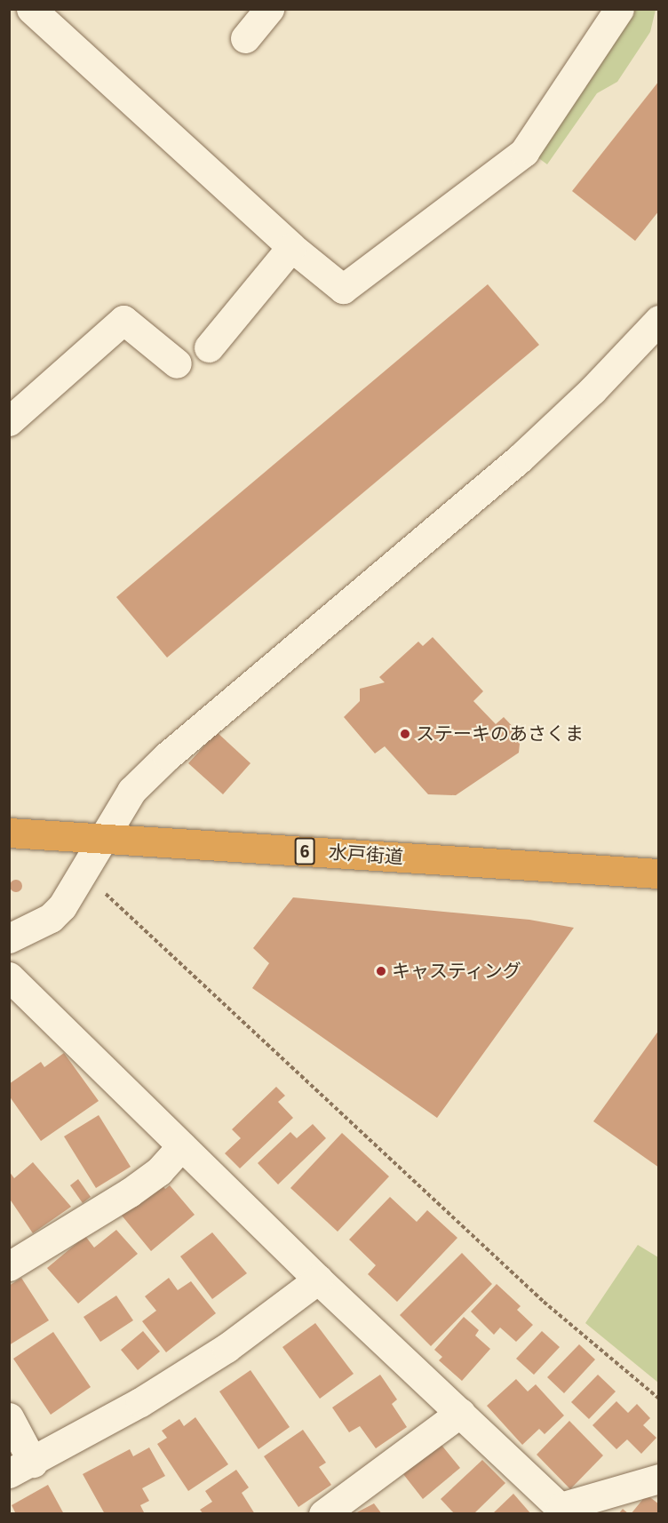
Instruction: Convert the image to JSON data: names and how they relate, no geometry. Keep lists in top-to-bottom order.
{
  "streets": {
    "highway": ["6", "水戸街道"]
  },
  "places": ["ステーキのあさくま", "キャスティング"]
}
